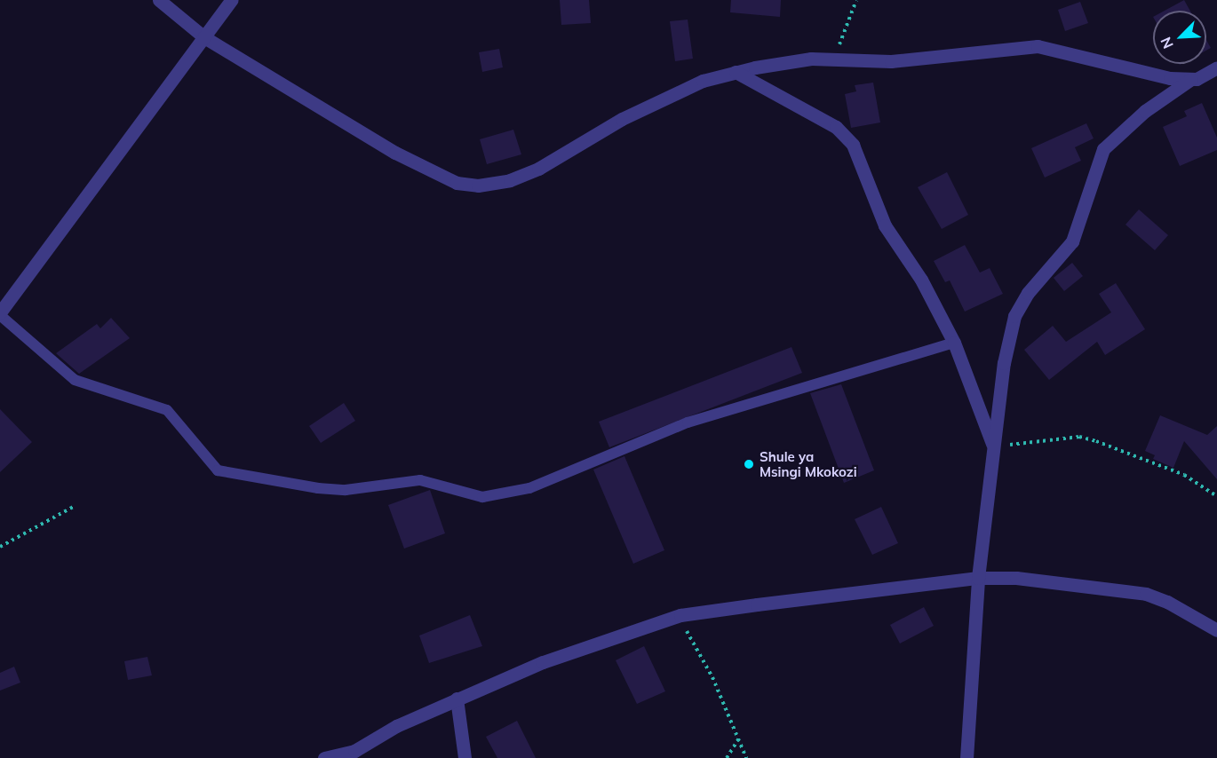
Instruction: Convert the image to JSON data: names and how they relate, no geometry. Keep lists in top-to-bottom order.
{
  "places": ["Shule ya Msingi Mkokozi"],
  "north": "bottom left"
}
